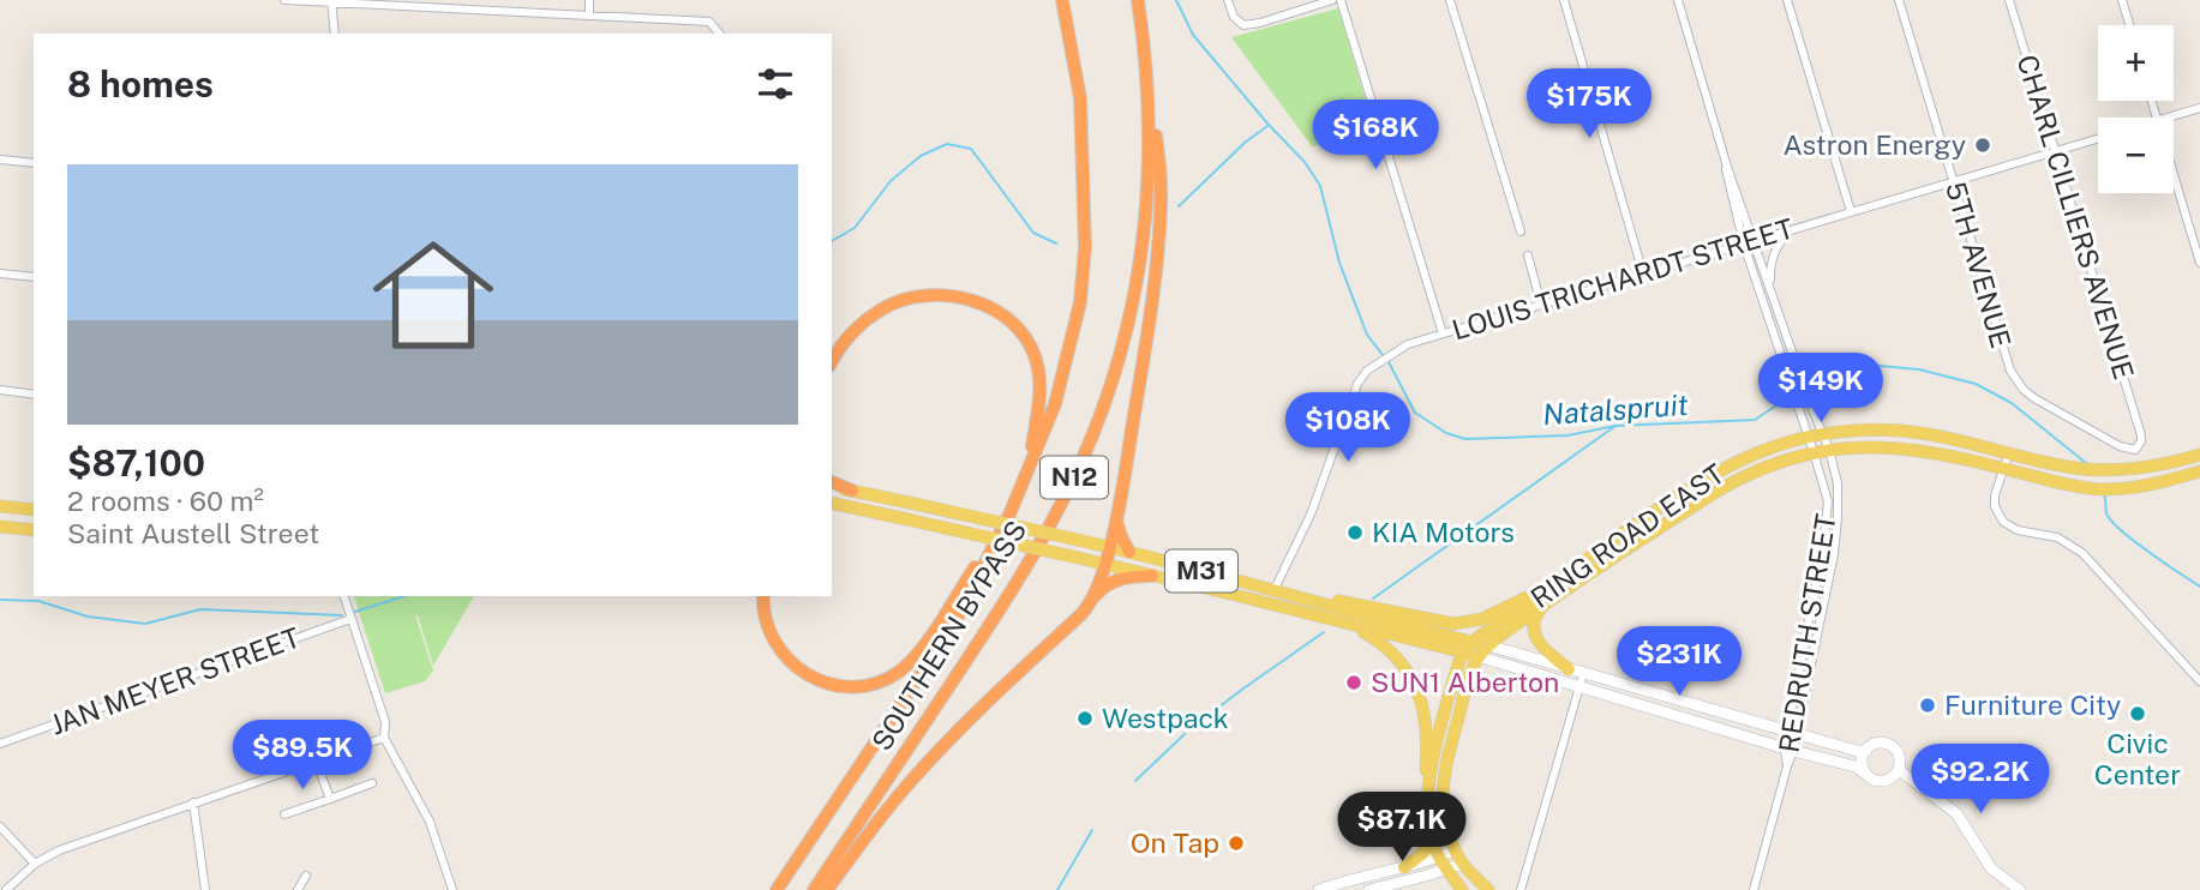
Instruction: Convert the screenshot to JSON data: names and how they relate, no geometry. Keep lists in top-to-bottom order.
{
  "streets": {
    "highway": ["N12", "SOUTHERN BYPASS"],
    "main road": ["RING ROAD EAST", "M31"],
    "street": [
      "CHARL CILLIERS AVENUE",
      "5TH AVENUE",
      "LOUIS TRICHARDT STREET",
      "REDRUTH STREET",
      "JAN MEYER STREET"
    ]
  },
  "crossings": [
    ["CHARL CILLIERS AVENUE", "5TH AVENUE"],
    ["CHARL CILLIERS AVENUE", "LOUIS TRICHARDT STREET"],
    ["5TH AVENUE", "LOUIS TRICHARDT STREET"],
    ["LOUIS TRICHARDT STREET", "M31"],
    ["LOUIS TRICHARDT STREET", "REDRUTH STREET"],
    ["RING ROAD EAST", "M31"],
    ["RING ROAD EAST", "REDRUTH STREET"],
    ["M31", "REDRUTH STREET"]
  ],
  "water": ["Natalspruit"],
  "places": [
    "Astron Energy",
    "KIA Motors",
    "SUN1 Alberton",
    "Furniture City",
    "Civic Center",
    "Westpack",
    "On Tap"
  ],
  "page": {
    "map_buttons": ["+", "−"],
    "heading": "8 homes",
    "price": [
      "$175K",
      "$168K",
      "$149K",
      "$108K",
      "$231K",
      "$89.5K",
      "$92.2K",
      "$87.1K"
    ],
    "list": [
      {
        "name": "$87,100",
        "note": "2 rooms · 60 m² · Saint Austell Street"
      }
    ]
  }
}
